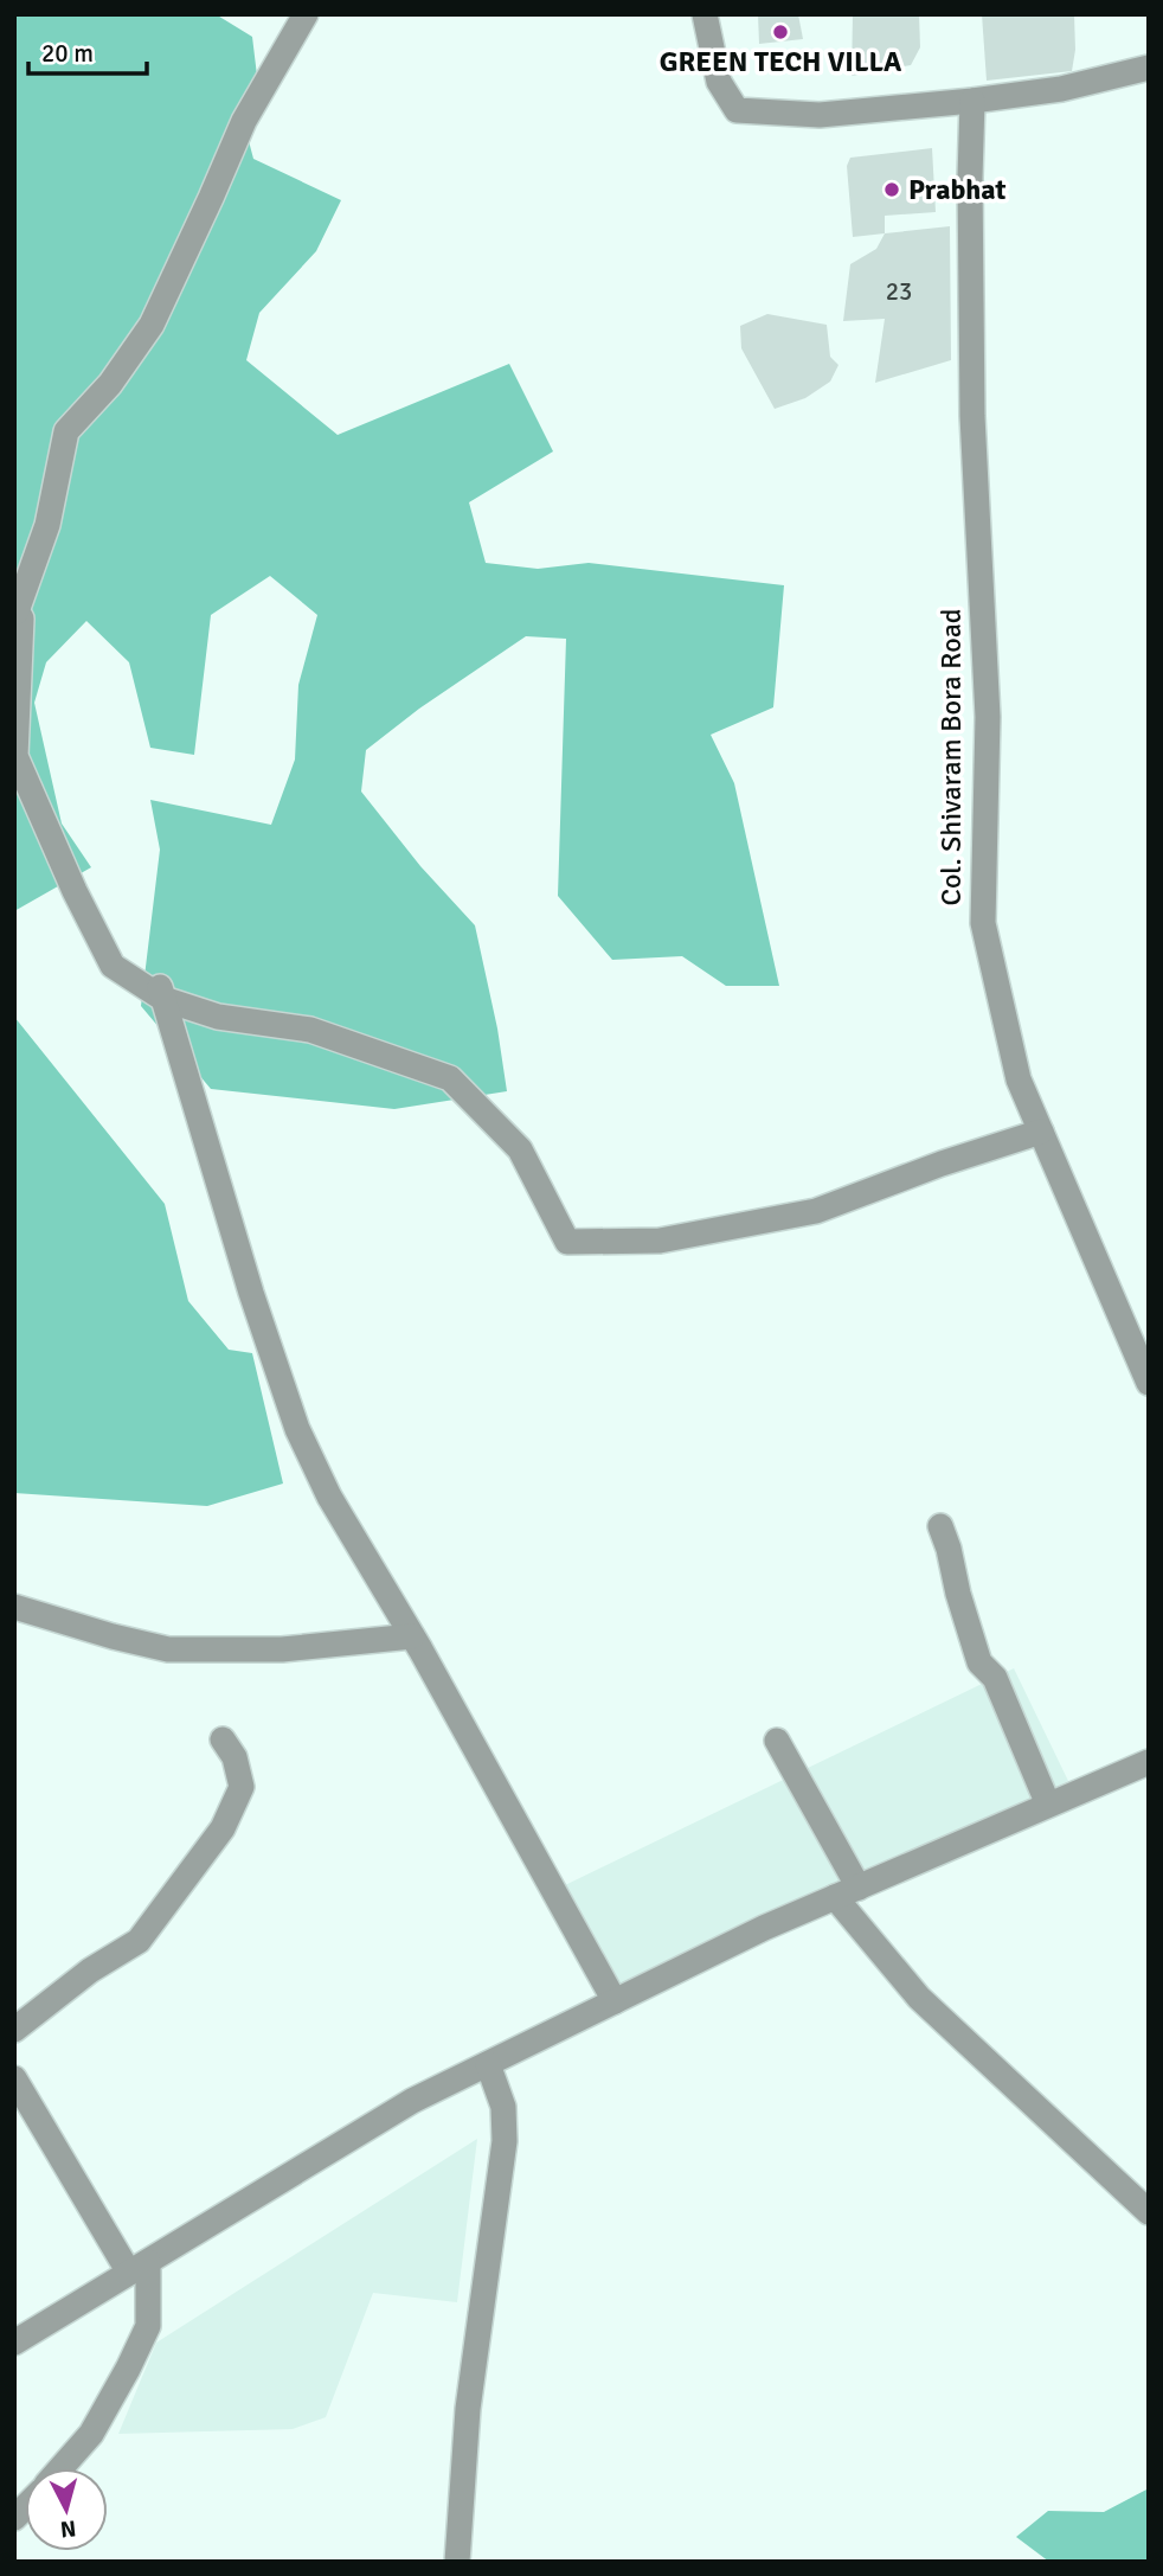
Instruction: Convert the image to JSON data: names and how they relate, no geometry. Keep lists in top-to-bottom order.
{
  "streets": {
    "street": ["Col. Shivaram Bora Road"]
  },
  "places": ["GREEN TECH VILLA", "Prabhat"],
  "house_numbers": ["23"],
  "scale_bar": "20 m",
  "north": "bottom"
}
